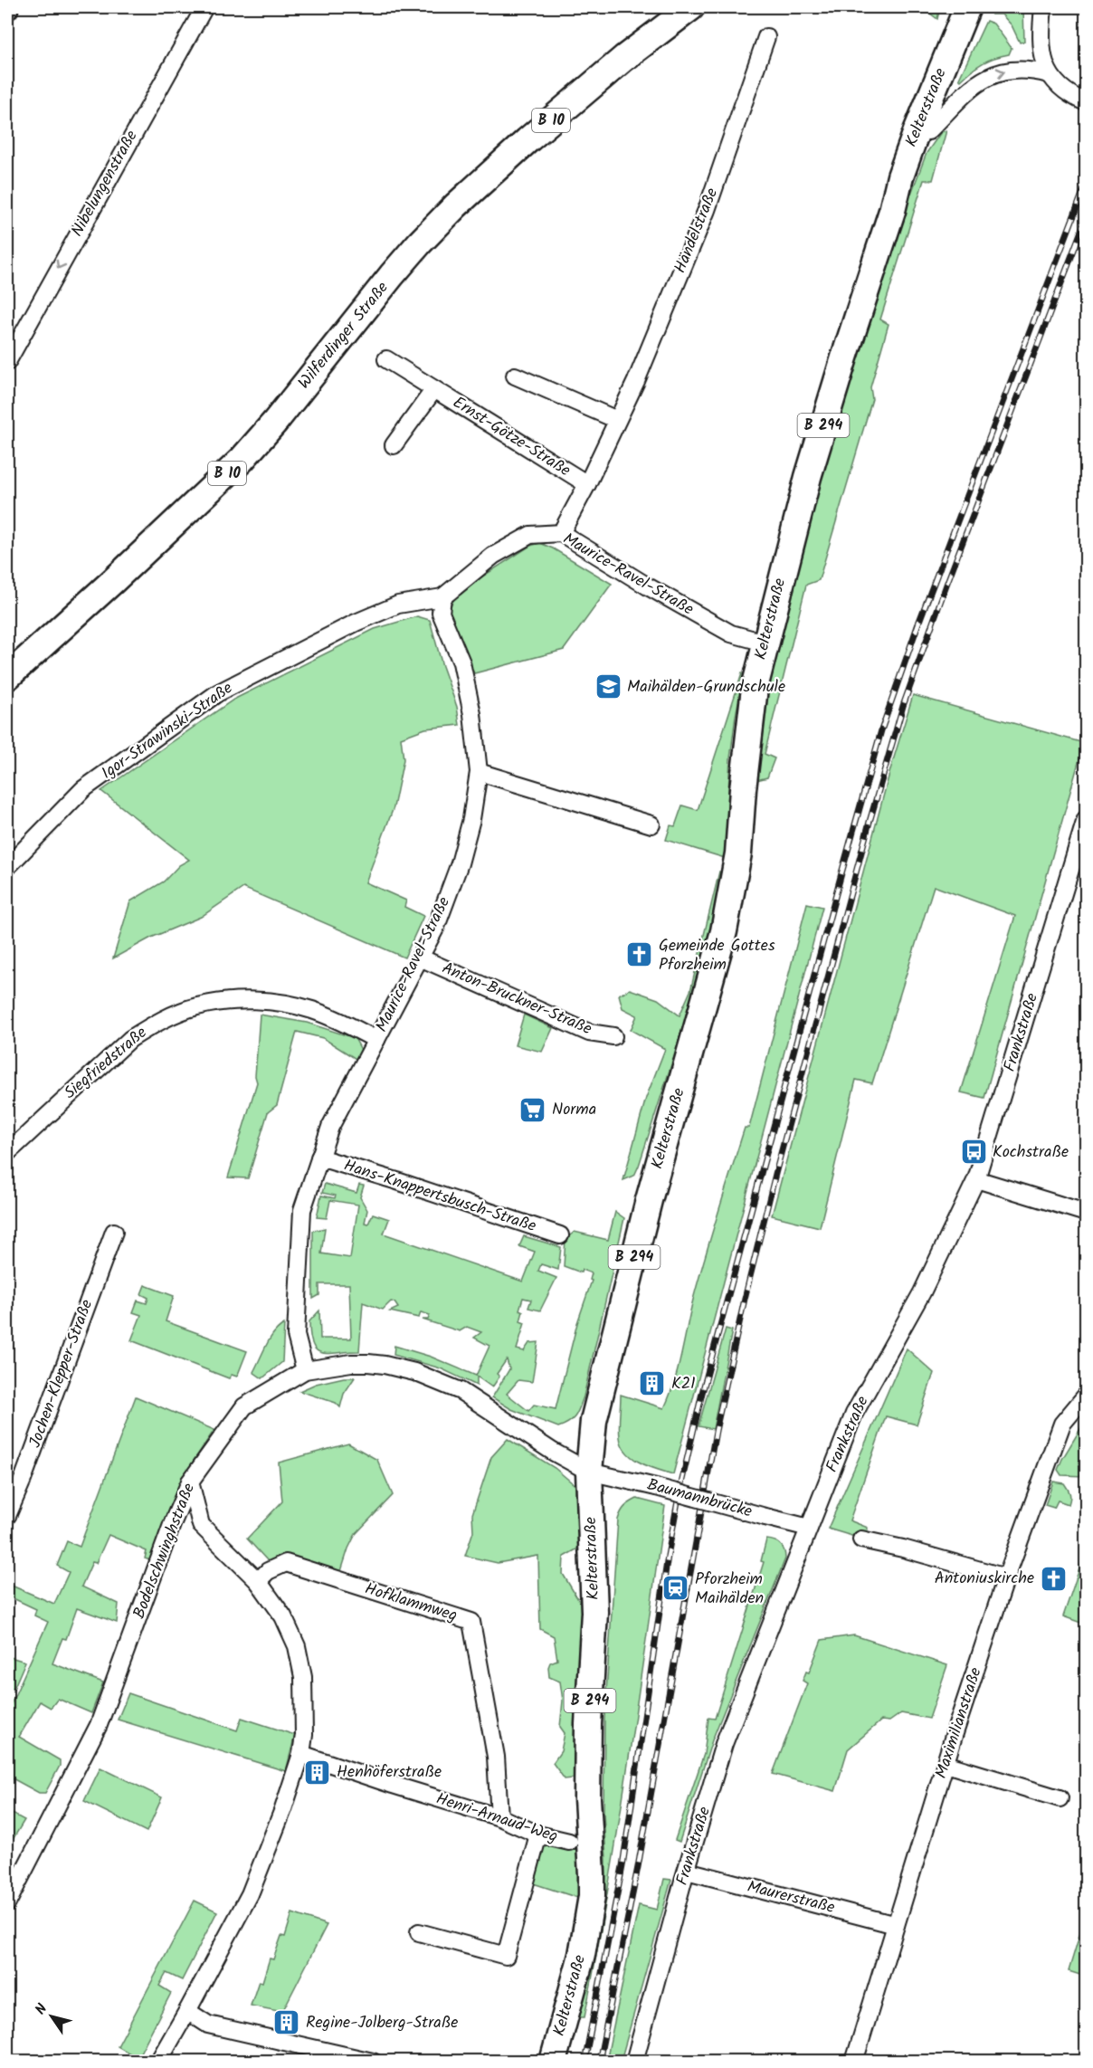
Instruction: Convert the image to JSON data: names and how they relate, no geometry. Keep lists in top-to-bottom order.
{
  "streets": {
    "main road": [
      "Kelterstraße",
      "B 10",
      "Wilferdinger Straße",
      "B 294"
    ],
    "street": [
      "Nibelungenstraße",
      "Händelstraße",
      "Ernst-Götze-Straße",
      "Maurice-Ravel-Straße",
      "Igor-Strawinski-Straße",
      "Anton-Bruckner-Straße",
      "Frankstraße",
      "Siegfriedstraße",
      "Hans-Knappertsbusch-Straße",
      "Jochen-Klepper-Straße",
      "Baumannbrücke",
      "Bodelschwinghstraße",
      "Hofklammweg",
      "Maximilianstraße",
      "Henri-Arnaud-Weg",
      "Maurerstraße"
    ]
  },
  "crossings": [
    ["Kelterstraße", "Maurice-Ravel-Straße"],
    ["Kelterstraße", "Baumannbrücke"],
    ["Kelterstraße", "Bodelschwinghstraße"],
    ["Händelstraße", "Ernst-Götze-Straße"],
    ["Händelstraße", "Maurice-Ravel-Straße"],
    ["Maurice-Ravel-Straße", "Igor-Strawinski-Straße"],
    ["Maurice-Ravel-Straße", "Anton-Bruckner-Straße"],
    ["Maurice-Ravel-Straße", "Siegfriedstraße"],
    ["Maurice-Ravel-Straße", "Hans-Knappertsbusch-Straße"],
    ["Maurice-Ravel-Straße", "Bodelschwinghstraße"],
    ["Frankstraße", "Baumannbrücke"],
    ["Frankstraße", "Maurerstraße"],
    ["Baumannbrücke", "Bodelschwinghstraße"],
    ["Hofklammweg", "Henri-Arnaud-Weg"],
    ["Maximilianstraße", "Maurerstraße"]
  ],
  "one_way": ["Nibelungenstraße"],
  "places": {
    "school or university": ["Maihälden-Grundschule"],
    "church": ["Gemeinde Gottes Pforzheim", "Antoniuskirche"],
    "supermarket": ["Norma"],
    "bus stop": ["Kochstraße"],
    "building": ["K21", "Henhöferstraße", "Regine-Jolberg-Straße"],
    "station": ["Pforzheim Maihälden"]
  },
  "north": "top left"
}
